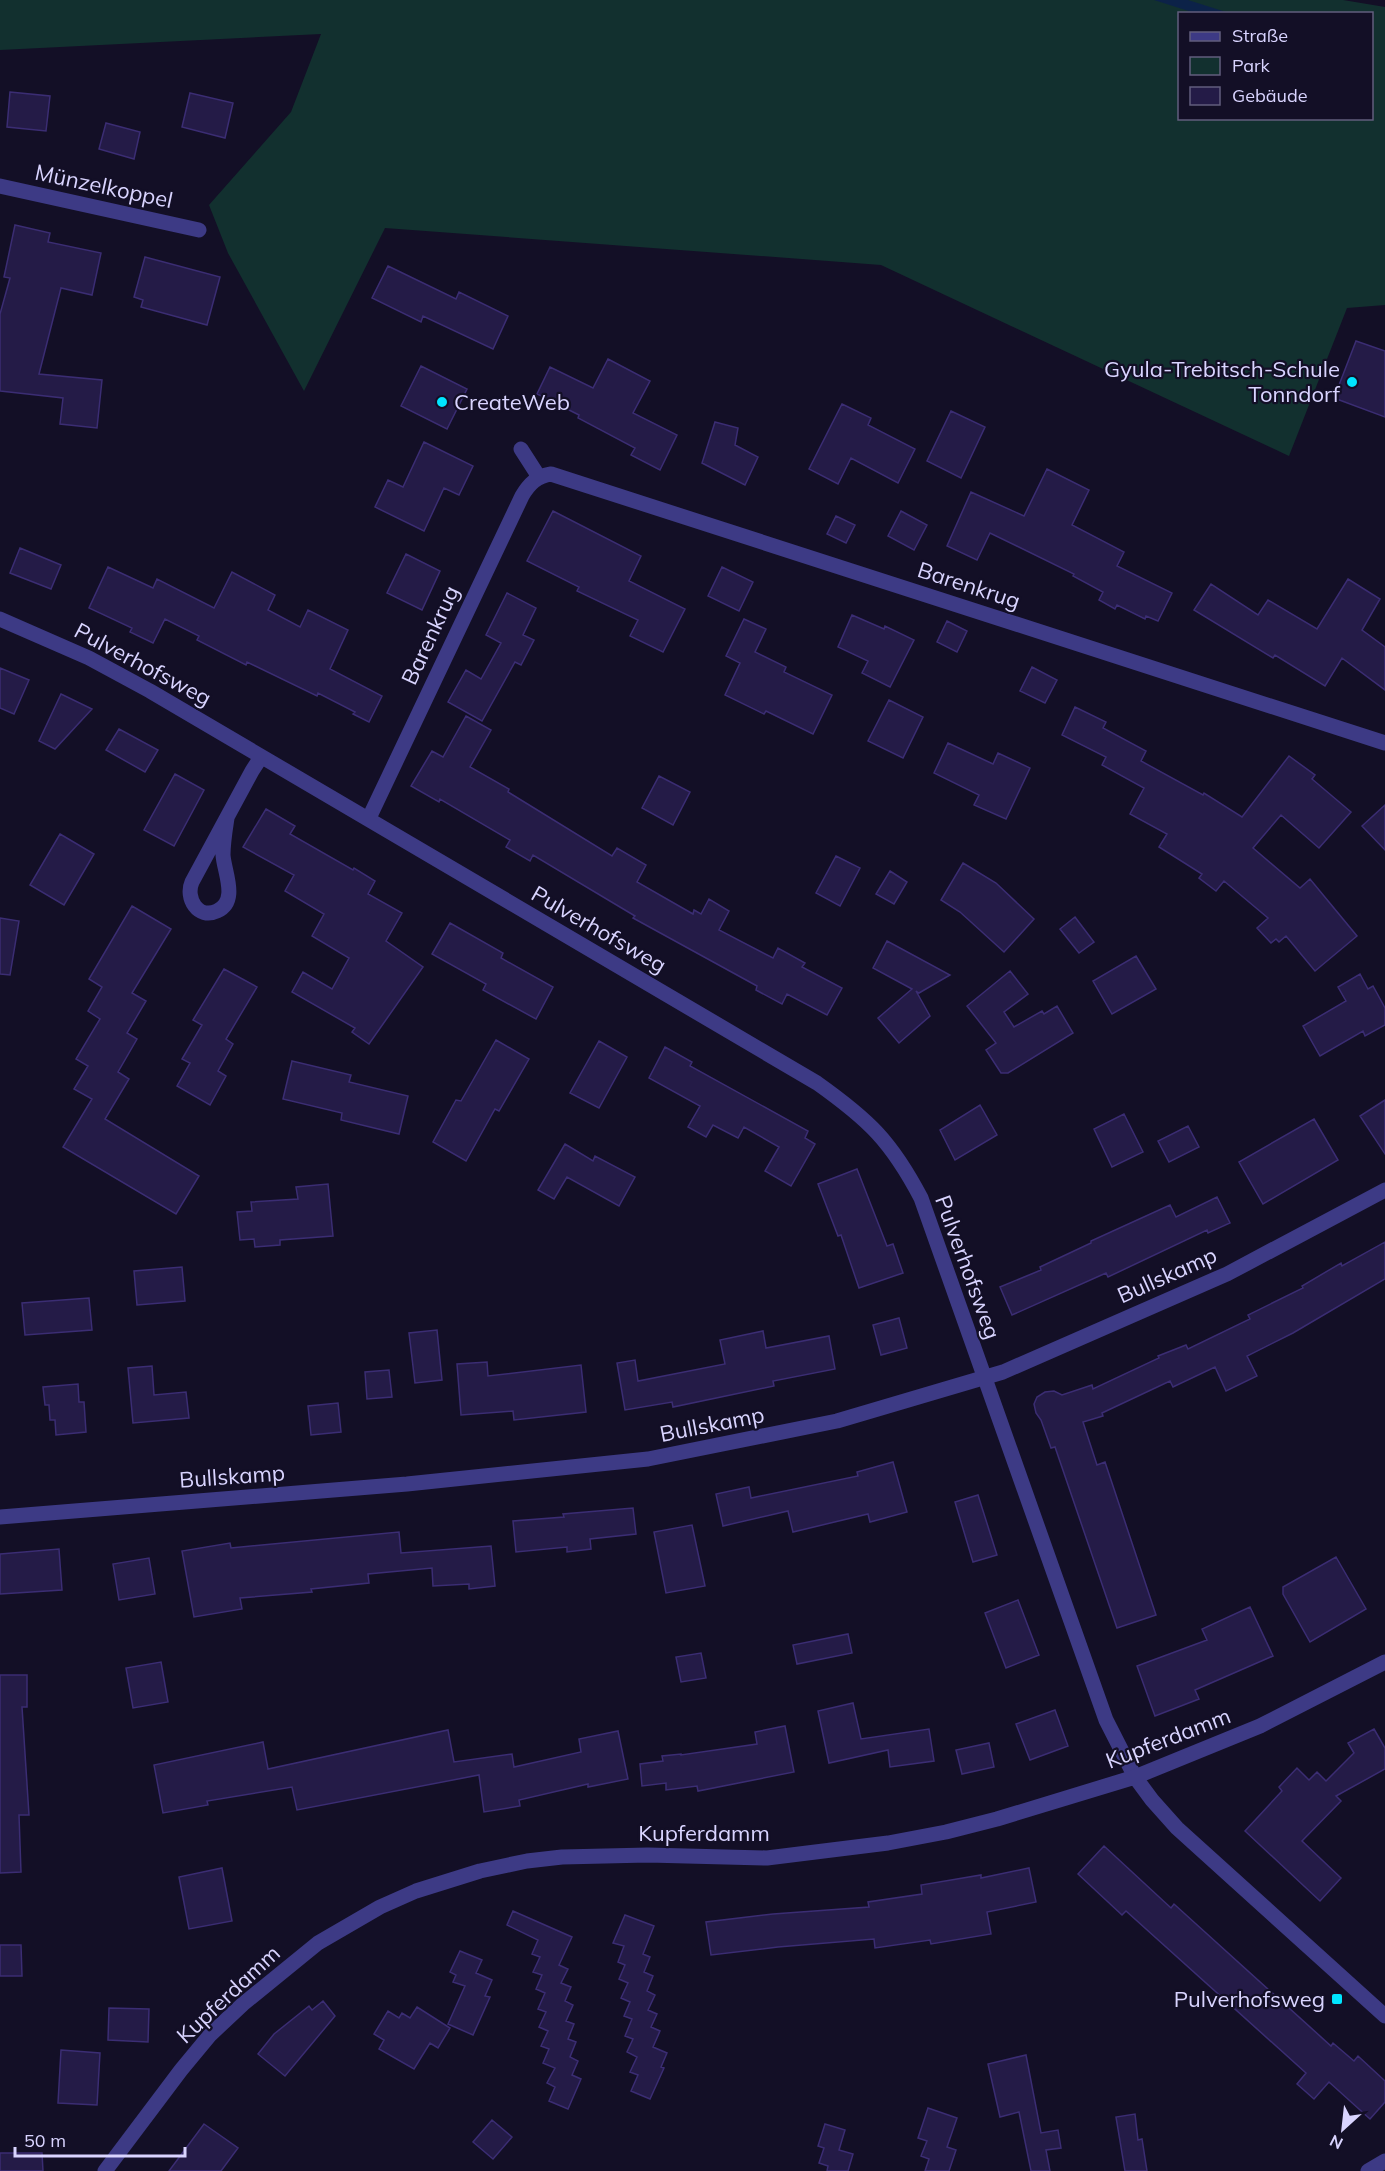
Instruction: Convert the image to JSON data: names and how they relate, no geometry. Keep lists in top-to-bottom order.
{
  "streets": {
    "street": [
      "Münzelkoppel",
      "Barenkrug",
      "Pulverhofsweg",
      "Bullskamp",
      "Kupferdamm"
    ]
  },
  "crossings": [
    ["Barenkrug", "Pulverhofsweg"],
    ["Pulverhofsweg", "Bullskamp"],
    ["Pulverhofsweg", "Kupferdamm"]
  ],
  "places": {
    "other": ["Gyula-Trebitsch-Schule Tonndorf", "CreateWeb"],
    "transit": ["Pulverhofsweg"]
  },
  "legend": ["Straße", "Park", "Gebäude"],
  "scale_bar": "50 m",
  "north": "bottom left"
}
